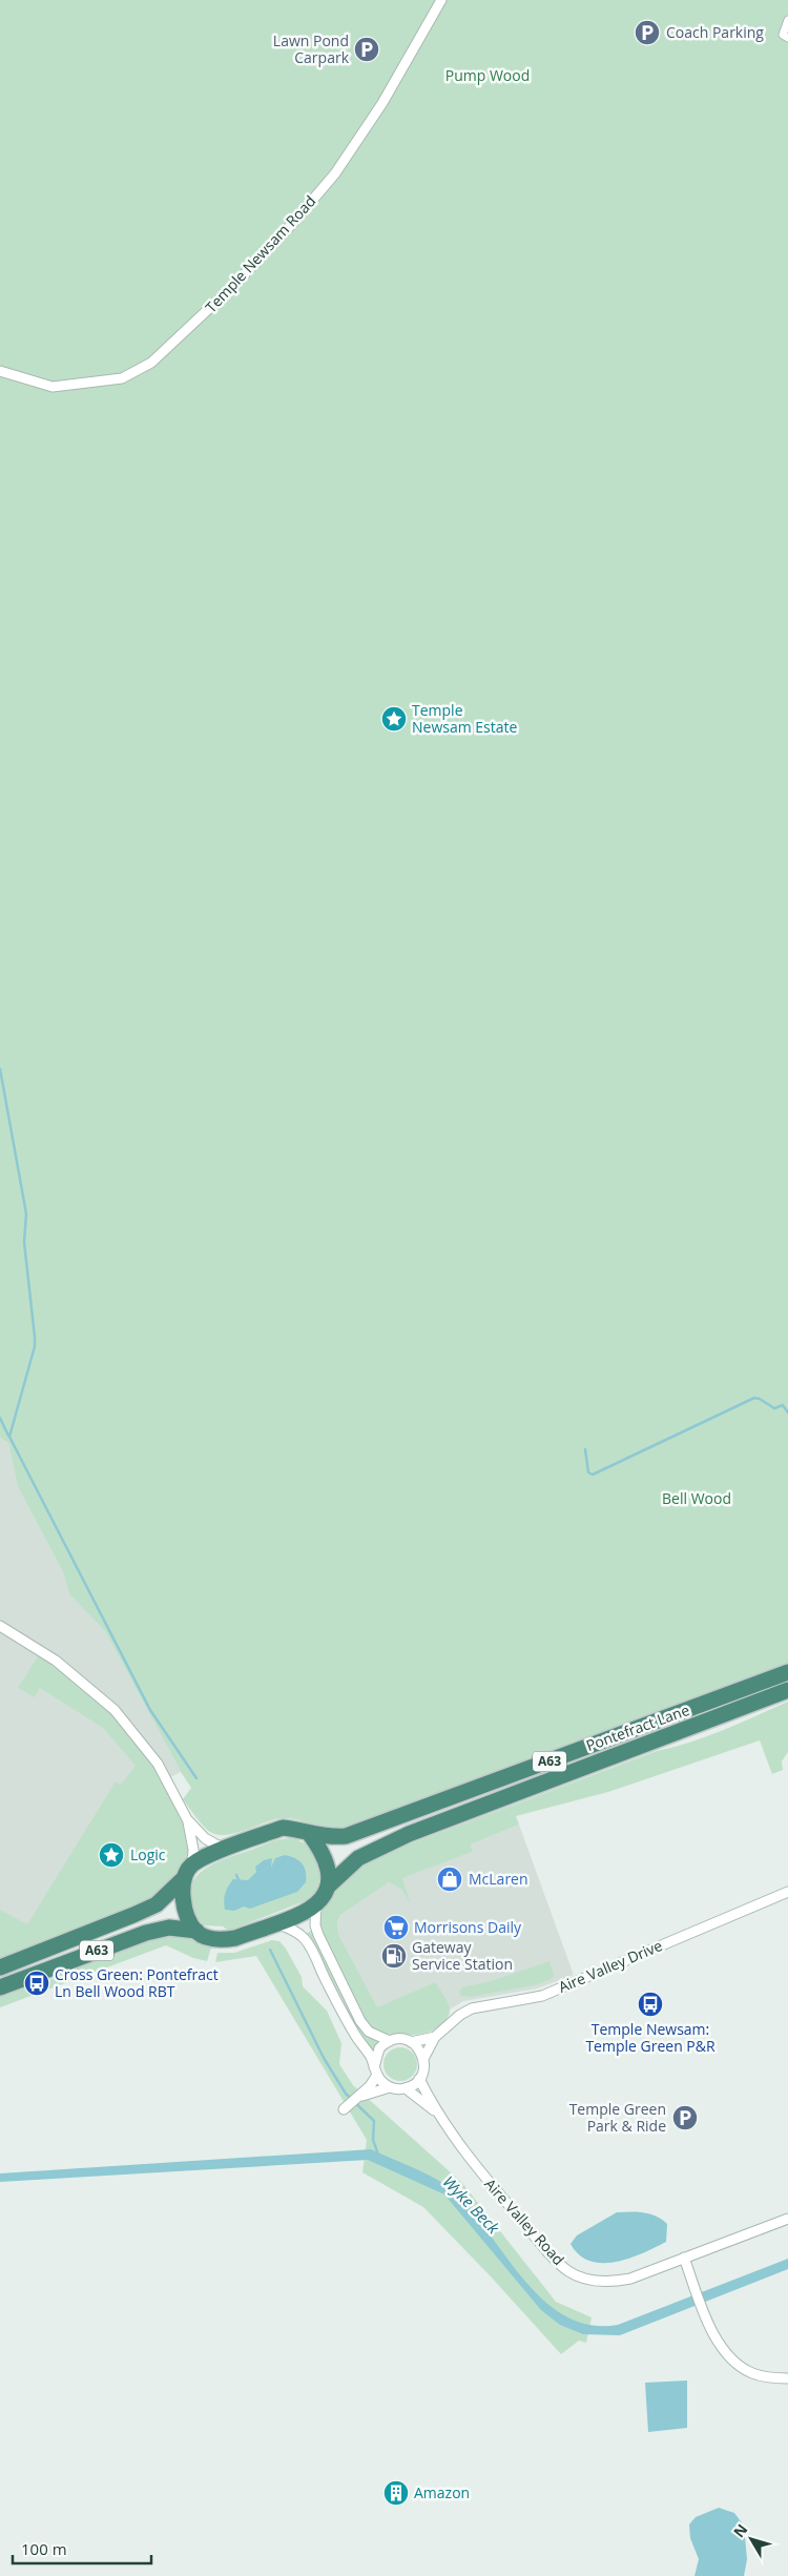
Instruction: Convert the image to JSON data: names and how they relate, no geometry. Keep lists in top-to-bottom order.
{
  "streets": {
    "highway": ["Pontefract Lane", "A63"],
    "street": ["Temple Newsam Road", "Aire Valley Drive", "Aire Valley Road"]
  },
  "crossings": [
    ["Pontefract Lane", "A63"],
    ["Aire Valley Drive", "Aire Valley Road"]
  ],
  "water": ["Wyke Beck"],
  "parks": ["Pump Wood", "Bell Wood"],
  "places": {
    "parking": ["Coach Parking", "Lawn Pond Carpark", "Temple Green Park & Ride"],
    "place": ["Temple Newsam Estate", "Logic"],
    "shop": ["McLaren"],
    "supermarket": ["Morrisons Daily"],
    "fuel station": ["Gateway Service Station"],
    "bus stop": ["Cross Green: Pontefract Ln Bell Wood RBT", "Temple Newsam: Temple Green P&R"],
    "building": ["Amazon"]
  },
  "scale_bar": "100 m",
  "north": "top left"
}
